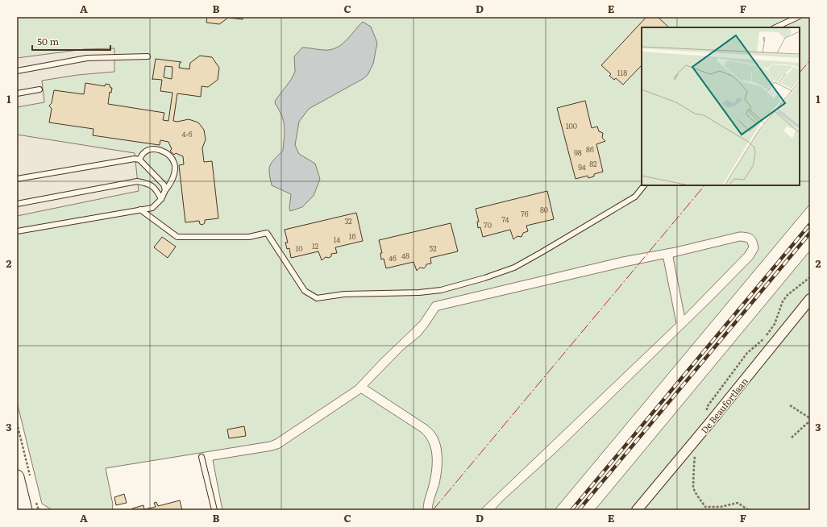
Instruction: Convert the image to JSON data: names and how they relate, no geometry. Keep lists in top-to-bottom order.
{
  "streets": {
    "street": ["De Beaufortlaan"]
  },
  "house_numbers": [
    "118",
    "100",
    "4-6",
    "86",
    "98",
    "82",
    "94",
    "80",
    "76",
    "74",
    "32",
    "70",
    "16",
    "14",
    "12",
    "10",
    "52",
    "48",
    "46"
  ],
  "scale_bar": "50 m",
  "grid": {
    "columns": [
      "A",
      "B",
      "C",
      "D",
      "E",
      "F"
    ],
    "rows": ["1", "2", "3"]
  }
}
